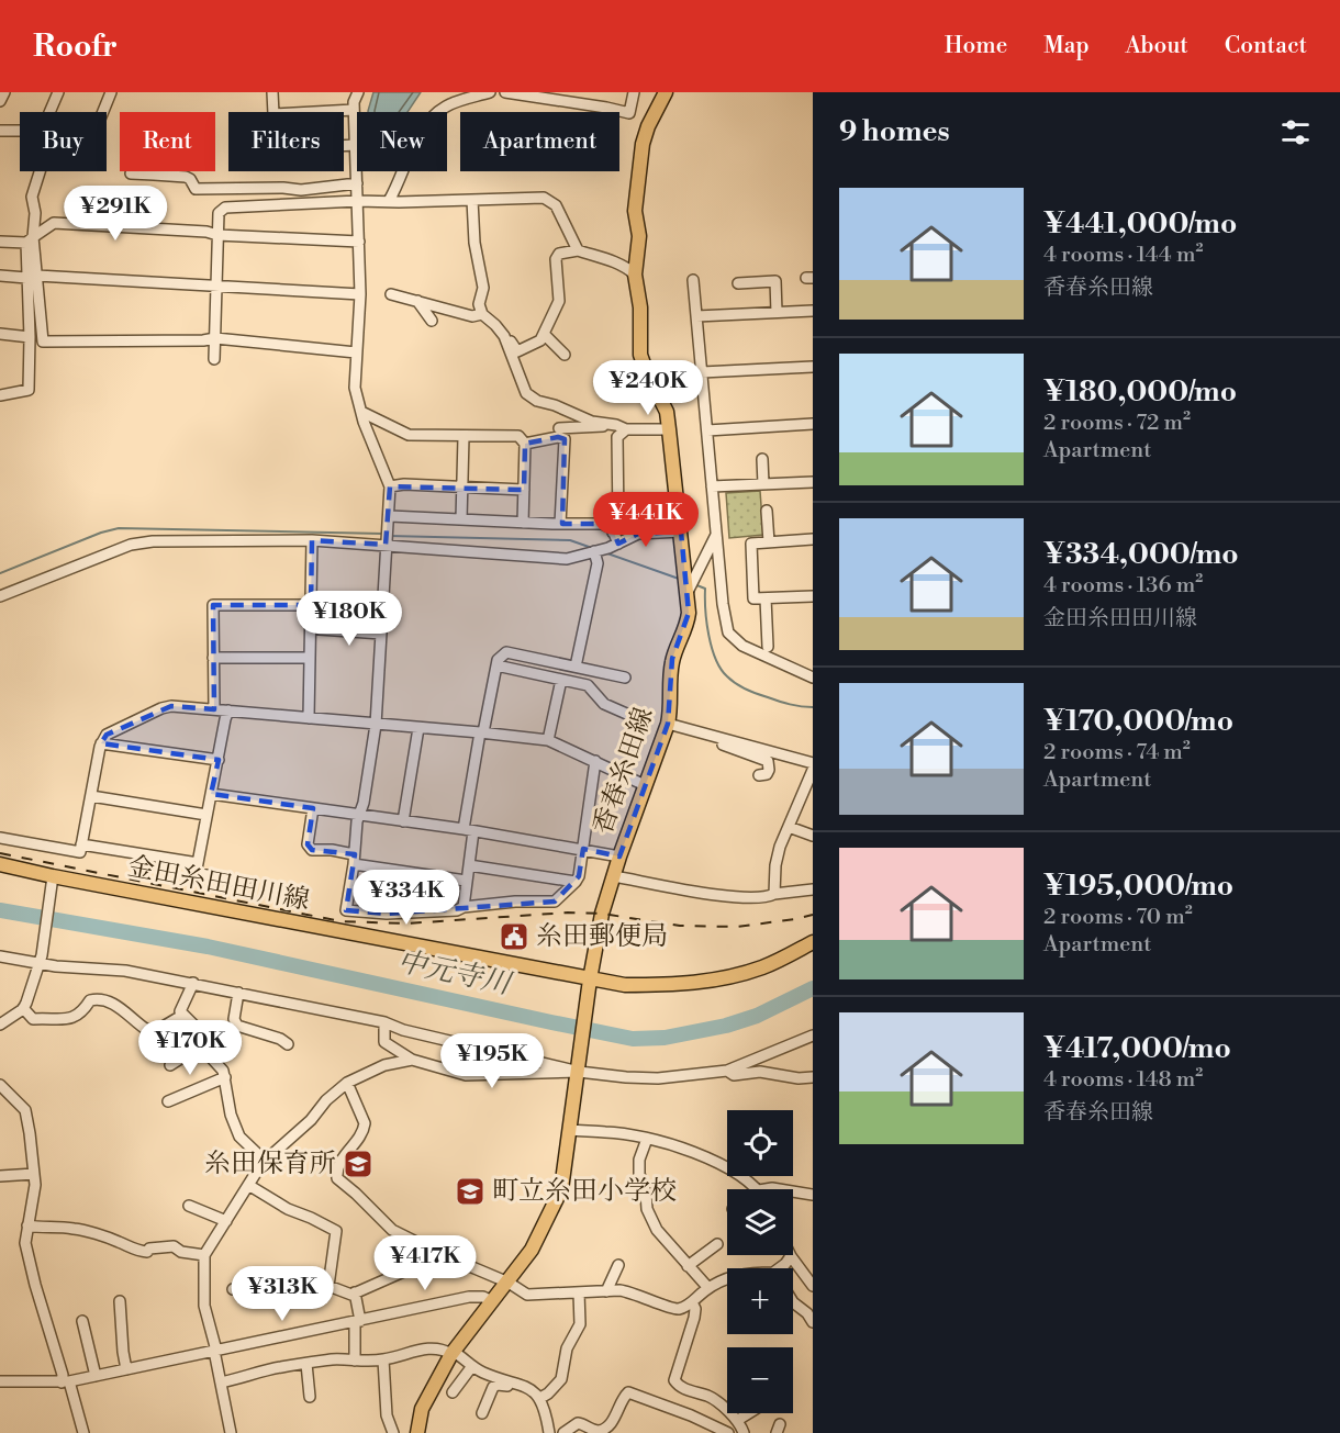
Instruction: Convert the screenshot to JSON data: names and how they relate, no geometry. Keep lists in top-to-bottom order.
{
  "streets": {
    "main road": ["香春糸田線", "金田糸田田川線"]
  },
  "crossings": [
    ["香春糸田線", "金田糸田田川線"]
  ],
  "water": ["中元寺川"],
  "places": {
    "public building": ["糸田郵便局"],
    "school or university": ["糸田保育所", "町立糸田小学校"]
  },
  "page": {
    "header": "Roofr",
    "nav": [
      "Home",
      "Map",
      "About",
      "Contact"
    ],
    "heading": "9 homes",
    "chip": [
      "Buy",
      "Rent",
      "Filters",
      "New",
      "Apartment"
    ],
    "list": [
      {
        "name": "¥441,000/mo",
        "note": "4 rooms · 144 m² · 香春糸田線"
      },
      {
        "name": "¥180,000/mo",
        "note": "2 rooms · 72 m² · Apartment"
      },
      {
        "name": "¥334,000/mo",
        "note": "4 rooms · 136 m² · 金田糸田田川線"
      },
      {
        "name": "¥170,000/mo",
        "note": "2 rooms · 74 m² · Apartment"
      },
      {
        "name": "¥195,000/mo",
        "note": "2 rooms · 70 m² · Apartment"
      },
      {
        "name": "¥417,000/mo",
        "note": "4 rooms · 148 m² · 香春糸田線"
      }
    ],
    "price": [
      "¥291K",
      "¥240K",
      "¥441K",
      "¥180K",
      "¥334K",
      "¥170K",
      "¥195K",
      "¥417K",
      "¥313K"
    ],
    "map_buttons": ["+", "−"]
  }
}
